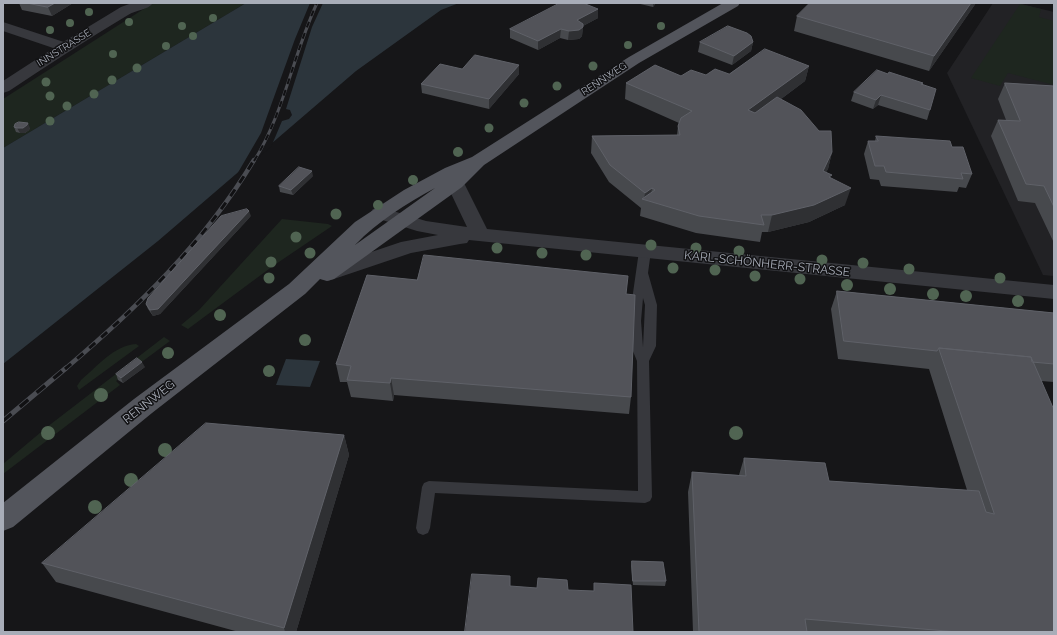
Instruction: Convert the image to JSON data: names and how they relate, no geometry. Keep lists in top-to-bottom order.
{
  "streets": {
    "main road": ["RENNWEG"],
    "street": ["INNSTRASSE", "KARL-SCHÖNHERR-STRASSE"]
  },
  "crossings": [
    ["RENNWEG", "KARL-SCHÖNHERR-STRASSE"]
  ]
}
